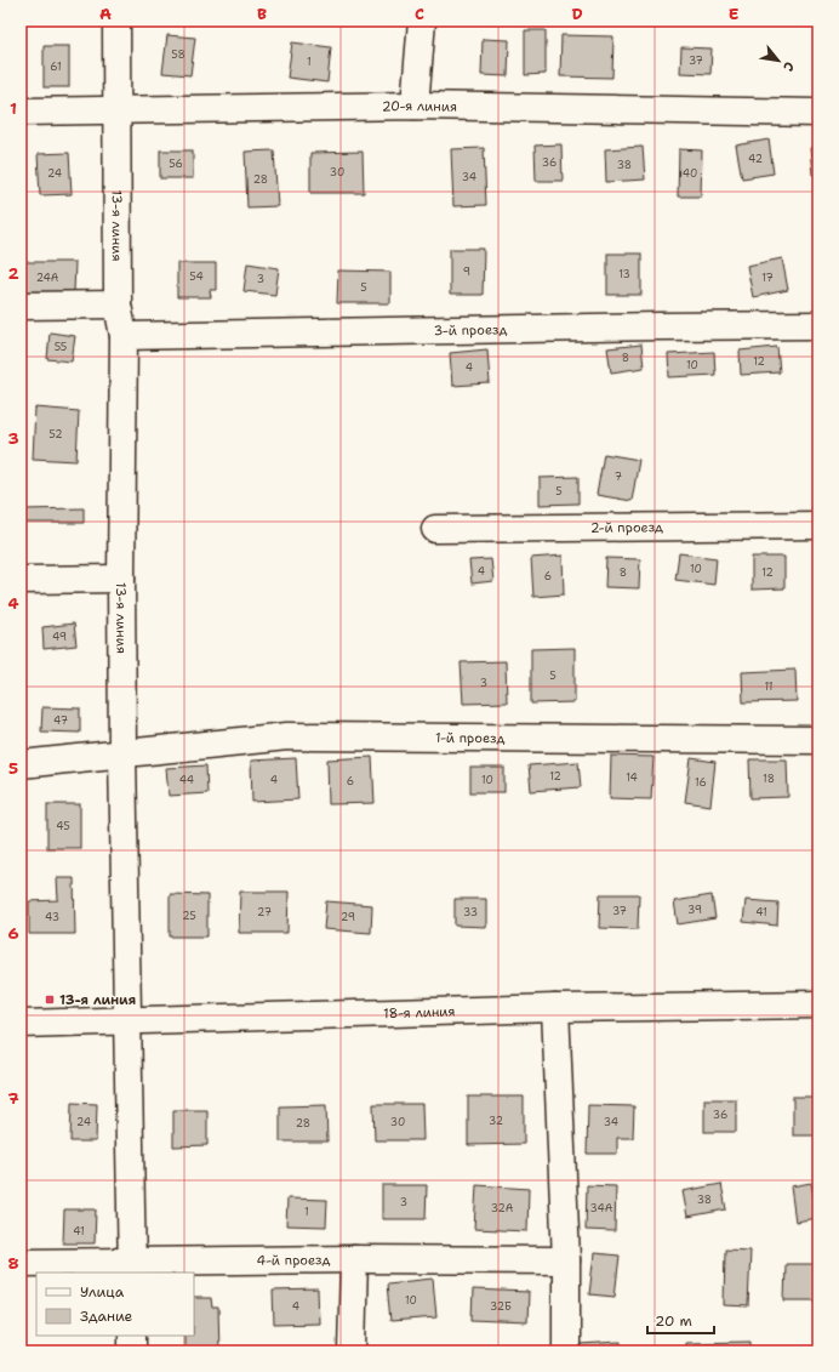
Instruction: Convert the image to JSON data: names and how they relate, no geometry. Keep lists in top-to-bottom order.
{
  "streets": {
    "street": [
      "20-я линия",
      "13-я линия",
      "3-й проезд",
      "2-й проезд",
      "1-й проезд",
      "18-я линия",
      "4-й проезд"
    ]
  },
  "crossings": [
    ["20-я линия", "13-я линия"],
    ["13-я линия", "3-й проезд"],
    ["13-я линия", "1-й проезд"],
    ["13-я линия", "18-я линия"],
    ["13-я линия", "4-й проезд"]
  ],
  "places": {
    "transit": ["13-я линия"]
  },
  "house_numbers": [
    "58",
    "37",
    "1",
    "61",
    "42",
    "36",
    "56",
    "38",
    "30",
    "24",
    "40",
    "34",
    "28",
    "9",
    "13",
    "54",
    "24А",
    "17",
    "3",
    "5",
    "55",
    "8",
    "12",
    "10",
    "4",
    "52",
    "7",
    "5",
    "10",
    "4",
    "8",
    "12",
    "6",
    "49",
    "5",
    "3",
    "11",
    "47",
    "12",
    "14",
    "18",
    "44",
    "4",
    "10",
    "6",
    "16",
    "45",
    "39",
    "37",
    "27",
    "33",
    "41",
    "25",
    "43",
    "29",
    "36",
    "32",
    "24",
    "30",
    "34",
    "28",
    "38",
    "3",
    "32А",
    "34А",
    "1",
    "41",
    "10",
    "4",
    "32Б"
  ],
  "legend": ["Улица", "Здание"],
  "scale_bar": "20 m",
  "north": "bottom right",
  "grid": {
    "columns": [
      "A",
      "B",
      "C",
      "D",
      "E"
    ],
    "rows": [
      "1",
      "2",
      "3",
      "4",
      "5",
      "6",
      "7",
      "8"
    ]
  }
}
